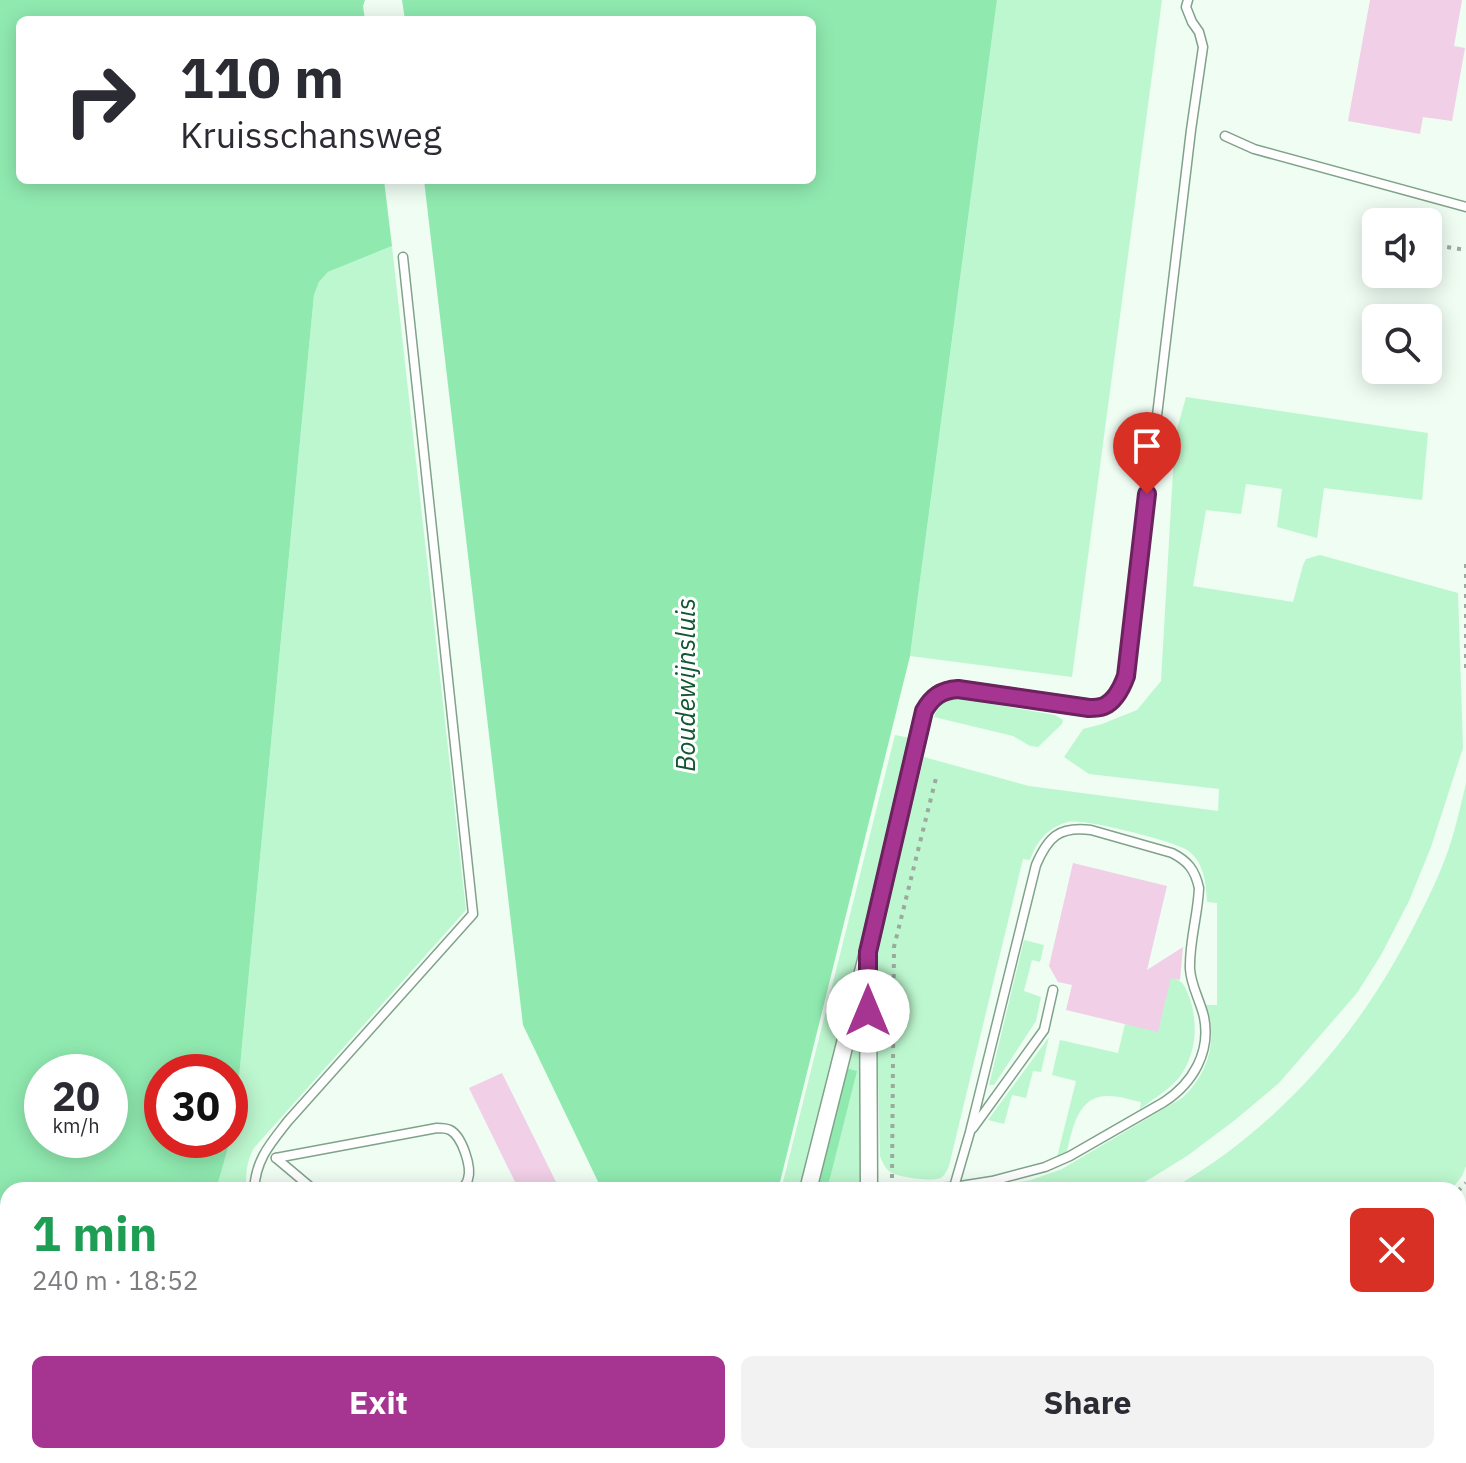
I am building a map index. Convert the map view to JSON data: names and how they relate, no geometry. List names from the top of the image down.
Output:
{
  "water": ["Boudewijnsluis"],
  "page": {
    "turn": ["110 m", "Kruisschansweg"],
    "speed": "20 km/h",
    "limit": "30",
    "heading": ["1 min", "240 m · 18:52"],
    "buttons": ["Exit", "Share"]
  }
}
